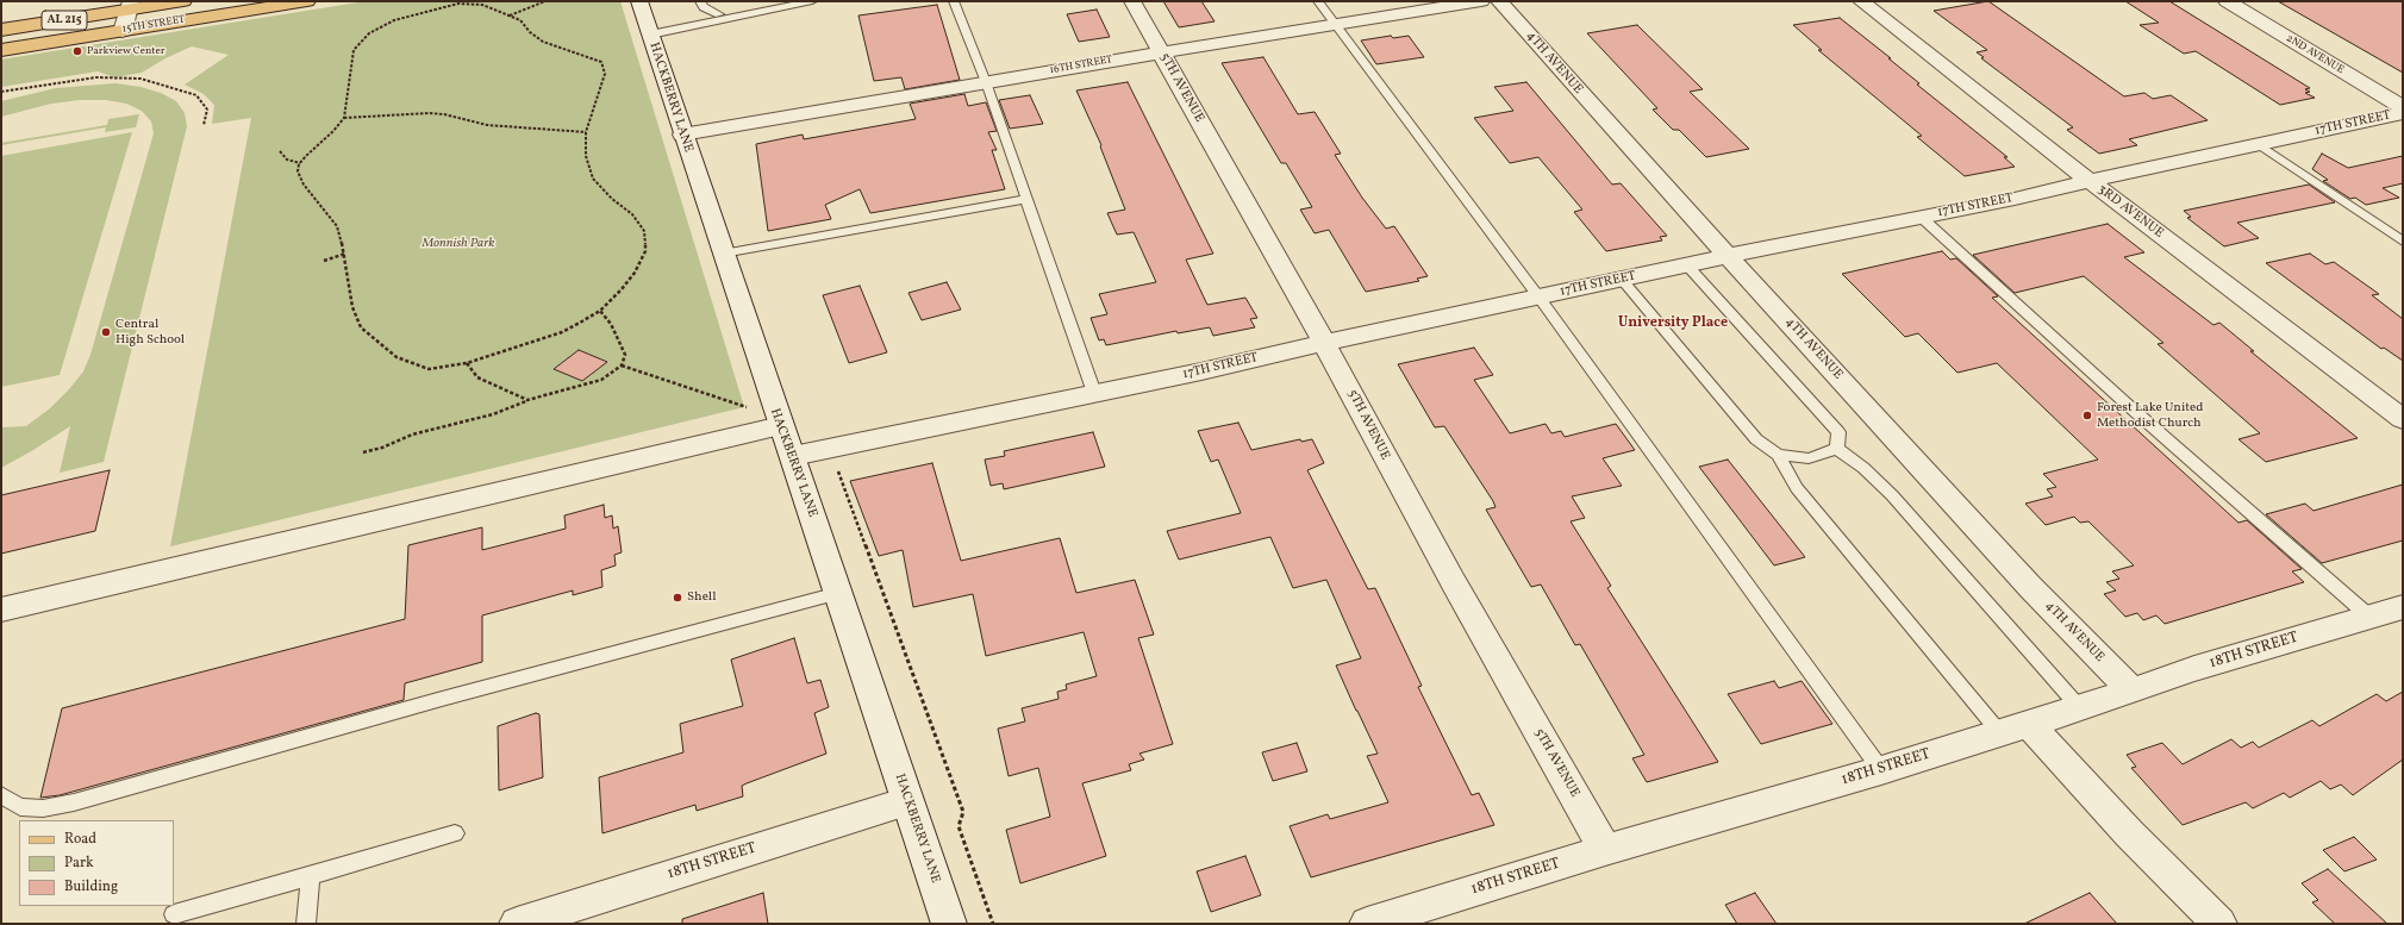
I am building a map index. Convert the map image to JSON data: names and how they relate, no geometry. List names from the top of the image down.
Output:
{
  "streets": {
    "main road": ["AL 215", "15TH STREET"],
    "street": [
      "2ND AVENUE",
      "4TH AVENUE",
      "16TH STREET",
      "5TH AVENUE",
      "HACKBERRY LANE",
      "17TH STREET",
      "3RD AVENUE",
      "18TH STREET"
    ]
  },
  "crossings": [
    ["4TH AVENUE", "17TH STREET"],
    ["4TH AVENUE", "18TH STREET"],
    ["16TH STREET", "5TH AVENUE"],
    ["16TH STREET", "HACKBERRY LANE"],
    ["5TH AVENUE", "17TH STREET"],
    ["5TH AVENUE", "18TH STREET"],
    ["HACKBERRY LANE", "17TH STREET"],
    ["HACKBERRY LANE", "18TH STREET"],
    ["17TH STREET", "3RD AVENUE"]
  ],
  "districts": ["University Place"],
  "parks": ["Monnish Park"],
  "places": [
    "Parkview Center",
    "Central High School",
    "Forest Lake United Methodist Church",
    "Shell"
  ],
  "legend": ["Road", "Park", "Building"]
}
